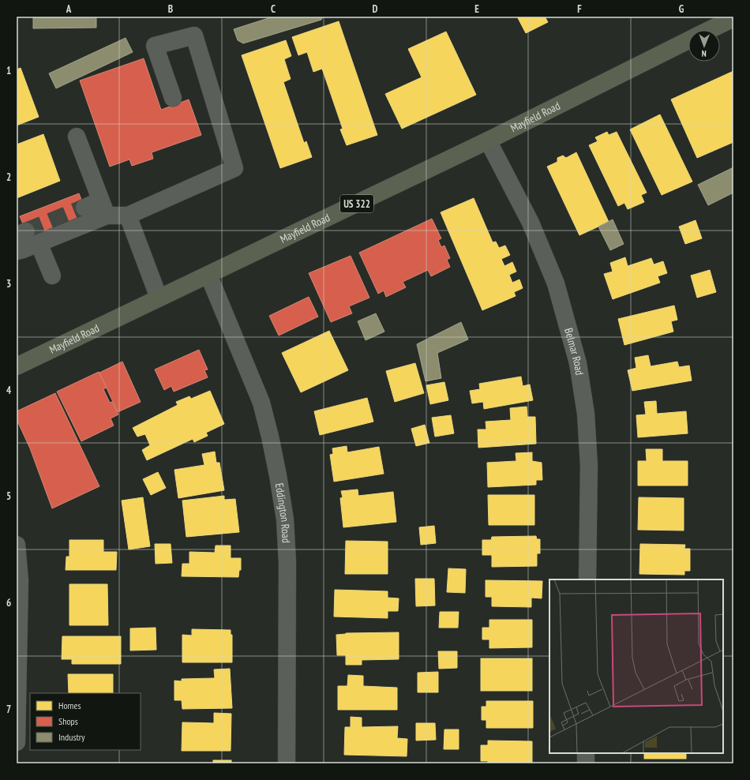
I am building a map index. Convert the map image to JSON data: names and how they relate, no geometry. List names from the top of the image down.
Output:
{
  "streets": {
    "main road": ["Mayfield Road", "US 322"],
    "street": ["Belmar Road", "Eddington Road"]
  },
  "crossings": [
    ["Mayfield Road", "Belmar Road"],
    ["Mayfield Road", "Eddington Road"]
  ],
  "legend": ["Homes", "Shops", "Industry"],
  "north": "bottom",
  "grid": {
    "columns": [
      "A",
      "B",
      "C",
      "D",
      "E",
      "F",
      "G"
    ],
    "rows": [
      "1",
      "2",
      "3",
      "4",
      "5",
      "6",
      "7"
    ]
  }
}
